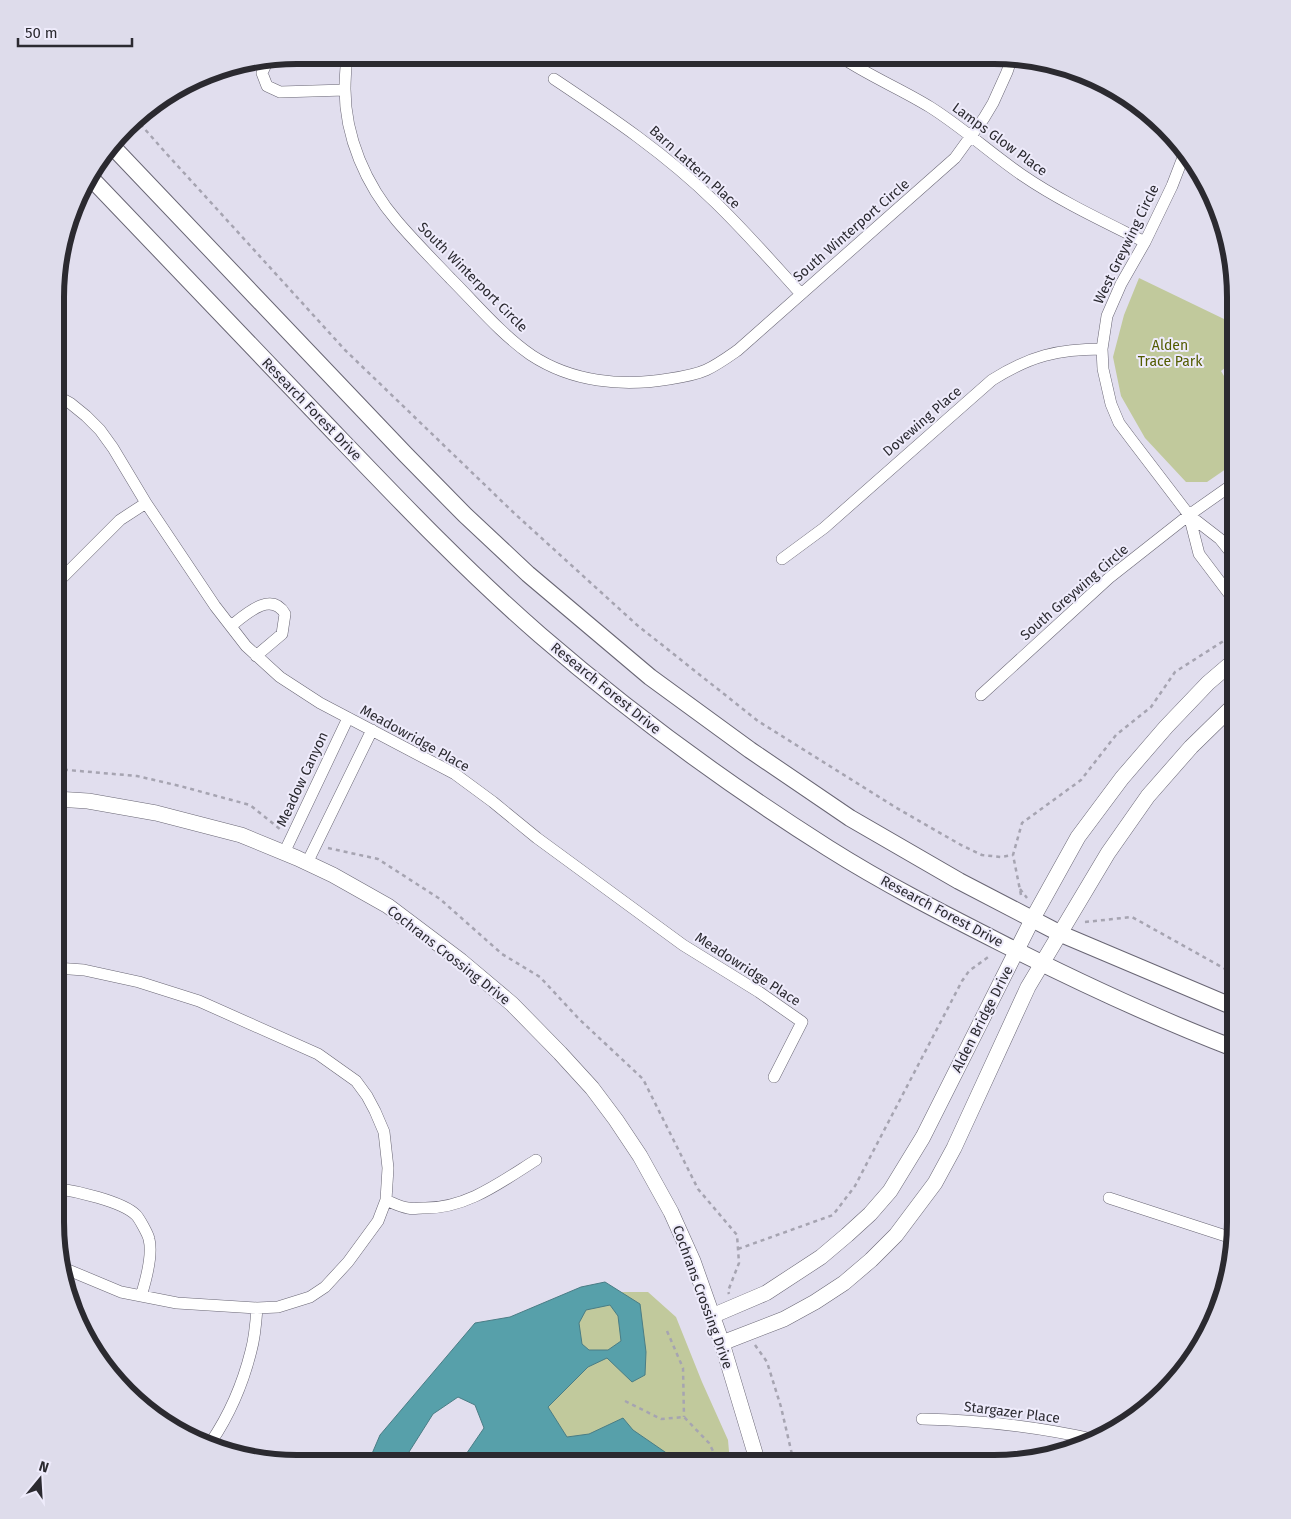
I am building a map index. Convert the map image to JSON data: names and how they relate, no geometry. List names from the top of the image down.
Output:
{
  "streets": {
    "main road": ["Research Forest Drive"],
    "street": [
      "Lamps Glow Place",
      "Barn Lattern Place",
      "South Winterport Circle",
      "West Greywing Circle",
      "Dovewing Place",
      "South Greywing Circle",
      "Meadowridge Place",
      "Meadow Canyon",
      "Cochrans Crossing Drive",
      "Alden Bridge Drive",
      "Stargazer Place"
    ]
  },
  "crossings": [
    ["Lamps Glow Place", "South Winterport Circle"],
    ["Lamps Glow Place", "West Greywing Circle"],
    ["Barn Lattern Place", "South Winterport Circle"],
    ["West Greywing Circle", "Dovewing Place"],
    ["Research Forest Drive", "Alden Bridge Drive"],
    ["Meadowridge Place", "Meadow Canyon"],
    ["Meadow Canyon", "Cochrans Crossing Drive"],
    ["Cochrans Crossing Drive", "Alden Bridge Drive"]
  ],
  "parks": ["Alden Trace Park"],
  "scale_bar": "50 m",
  "north": "top"
}
